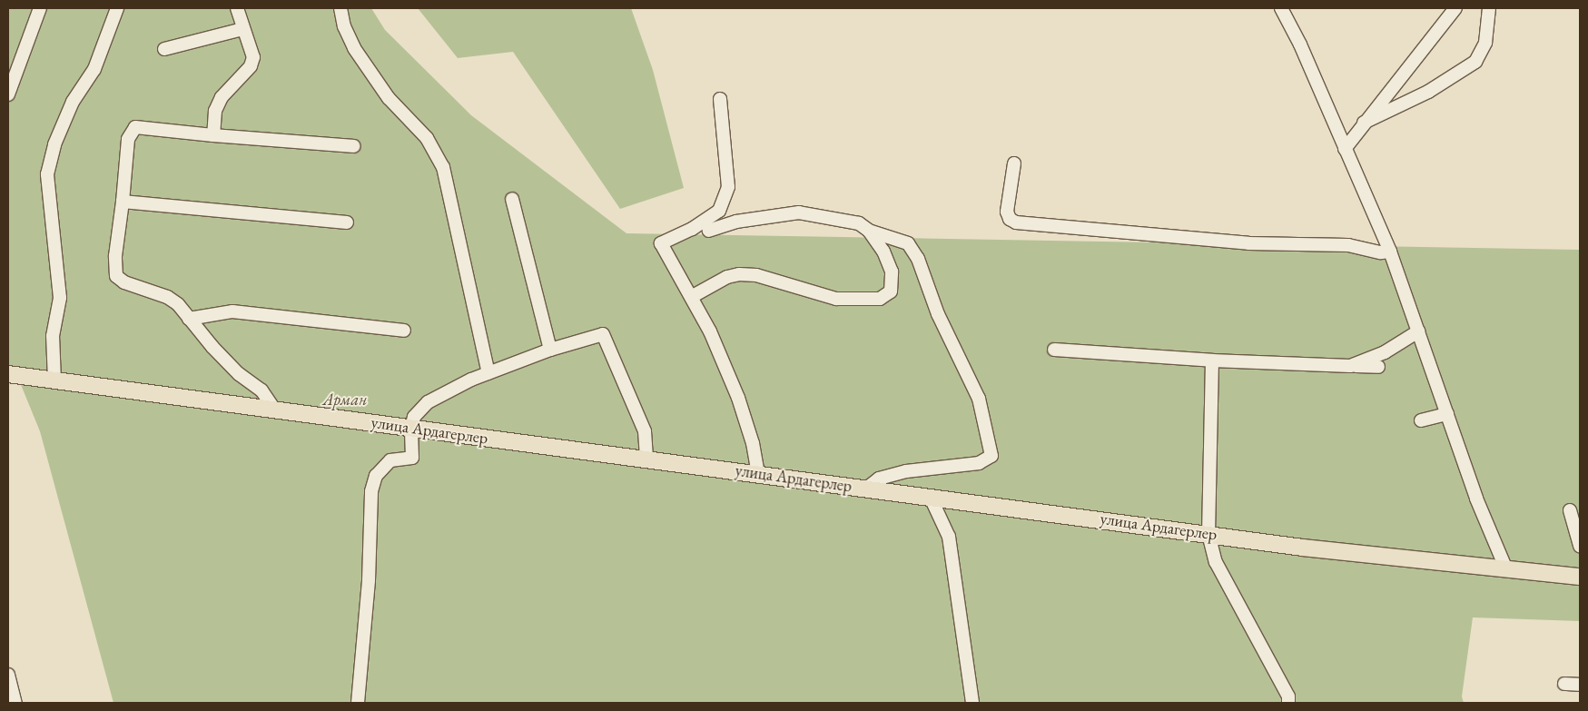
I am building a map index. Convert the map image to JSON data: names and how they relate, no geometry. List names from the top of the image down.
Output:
{
  "streets": {
    "main road": ["улица Ардагерлер"]
  },
  "parks": ["Арман"]
}
